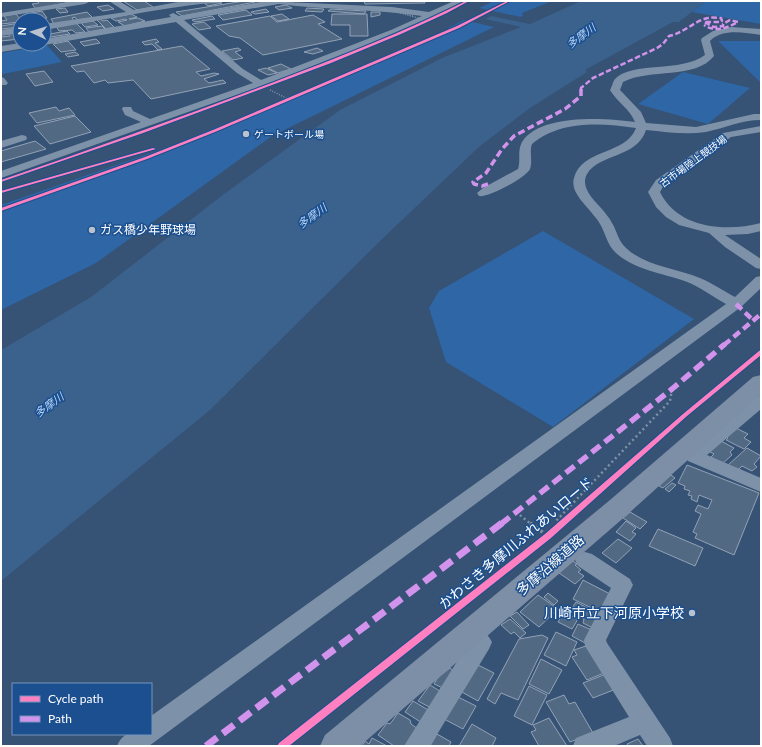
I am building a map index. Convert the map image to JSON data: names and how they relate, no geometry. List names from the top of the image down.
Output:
{
  "streets": {
    "main road": ["多摩沿線道路"],
    "street": ["古市場陸上競技場"],
    "cycle path": ["かわさき多摩川ふれあいロード"]
  },
  "water": ["多摩川"],
  "places": ["ゲートボール場", "ガス橋少年野球場", "川崎市立下河原小学校"],
  "legend": ["Cycle path", "Path"],
  "north": "left"
}
